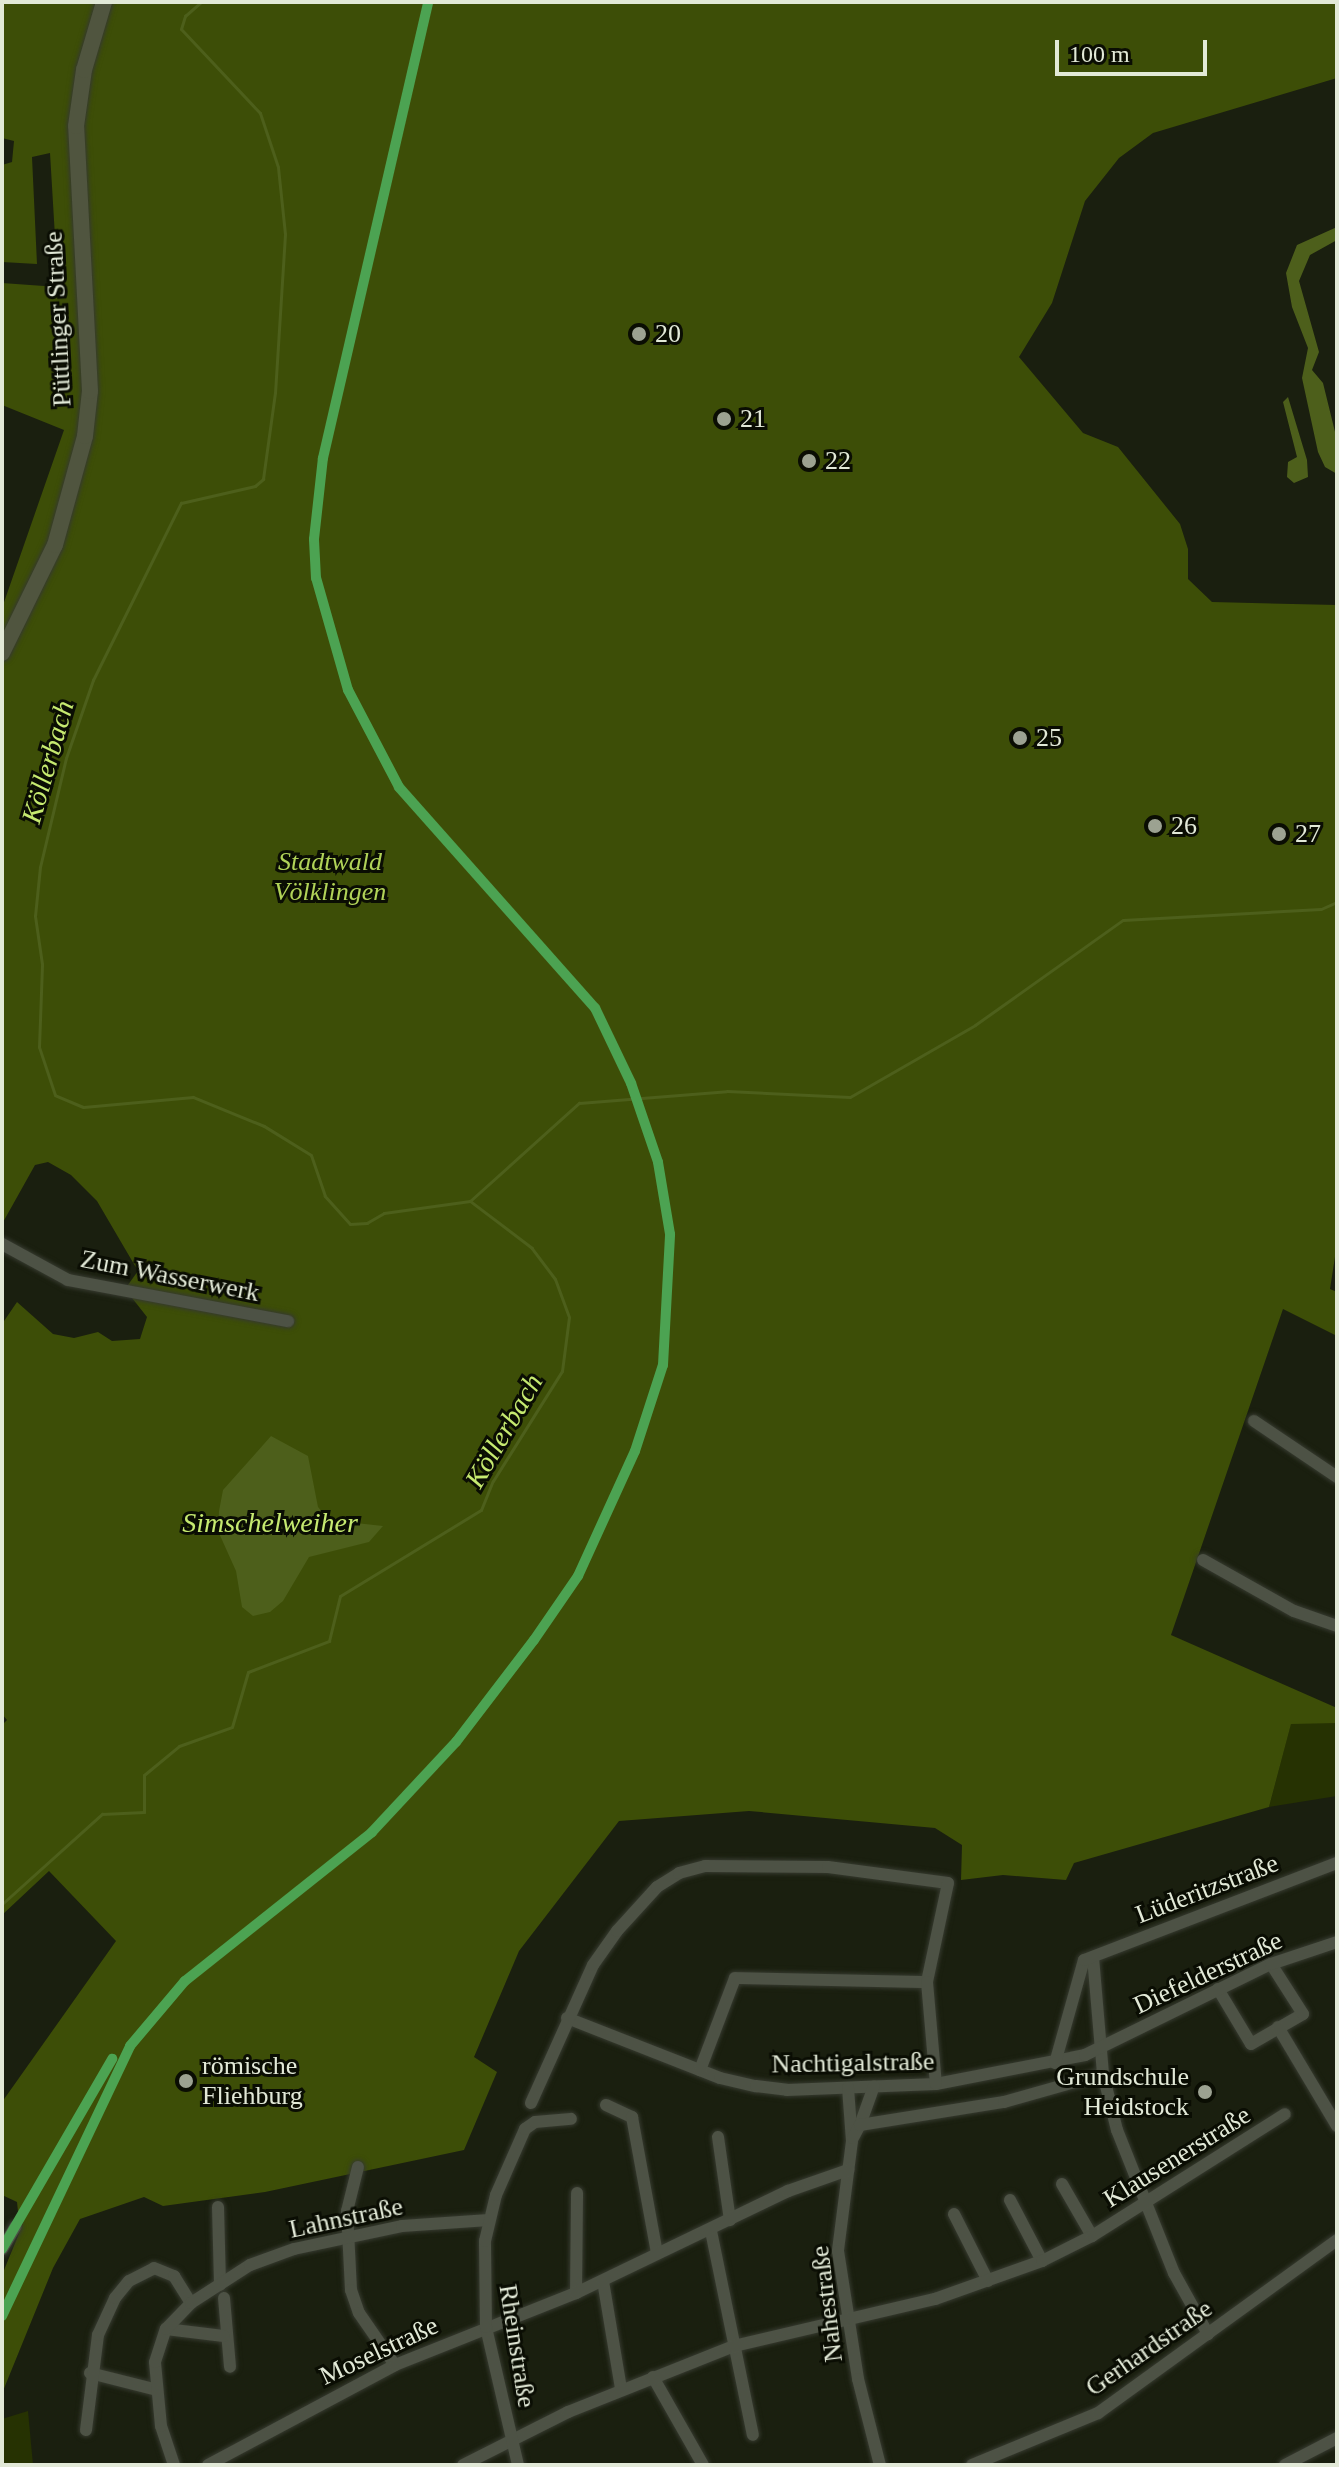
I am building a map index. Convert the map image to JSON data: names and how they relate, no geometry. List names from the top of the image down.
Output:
{
  "streets": {
    "main road": ["Püttlinger Straße"],
    "street": [
      "Zum Wasserwerk",
      "Lüderitzstraße",
      "Diefelderstraße",
      "Nachtigalstraße",
      "Klausenerstraße",
      "Lahnstraße",
      "Nahestraße",
      "Rheinstraße",
      "Gerhardstraße",
      "Moselstraße"
    ]
  },
  "crossings": [
    ["Diefelderstraße", "Nachtigalstraße"],
    ["Nachtigalstraße", "Nahestraße"],
    ["Klausenerstraße", "Nahestraße"],
    ["Klausenerstraße", "Rheinstraße"],
    ["Lahnstraße", "Rheinstraße"],
    ["Nahestraße", "Moselstraße"],
    ["Rheinstraße", "Moselstraße"]
  ],
  "water": ["Köllerbach", "Simschelweiher"],
  "parks": ["Stadtwald Völklingen"],
  "places": [
    "20",
    "21",
    "22",
    "25",
    "26",
    "27",
    "römische Fliehburg",
    "Grundschule Heidstock"
  ],
  "scale_bar": "100 m"
}
